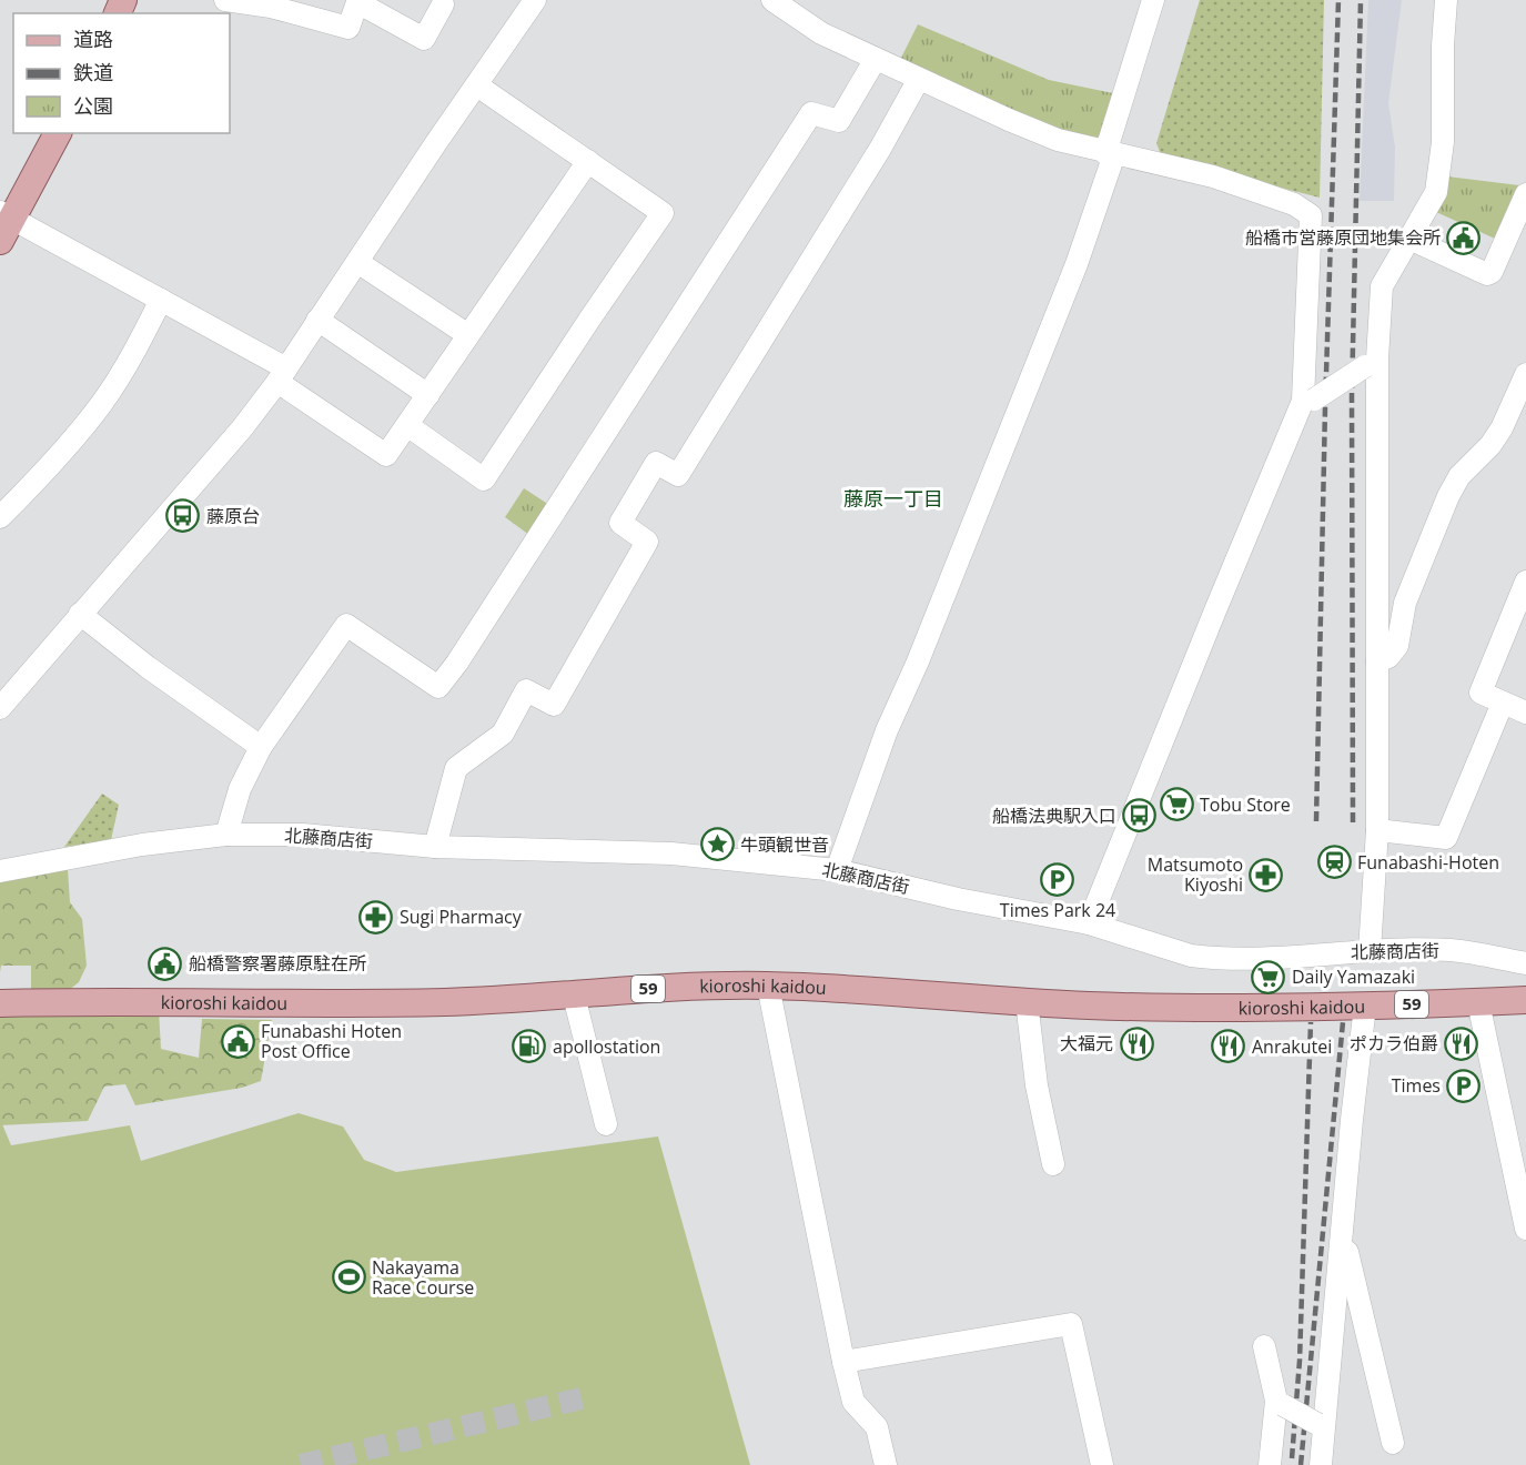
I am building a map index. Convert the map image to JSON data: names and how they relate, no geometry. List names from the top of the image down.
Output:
{
  "streets": {
    "main road": ["kioroshi kaidou", "59"],
    "street": ["北藤商店街"]
  },
  "districts": ["藤原一丁目"],
  "places": {
    "public building": ["船橋市営藤原団地集会所", "船橋警察署藤原駐在所", "Funabashi Hoten Post Office"],
    "bus stop": ["藤原台", "船橋法典駅入口"],
    "supermarket": ["Tobu Store", "Daily Yamazaki"],
    "place": ["牛頭観世音"],
    "station": ["Funabashi-Hoten"],
    "pharmacy": ["Matsumoto Kiyoshi", "Sugi Pharmacy"],
    "parking": ["Times Park 24", "Times"],
    "restaurant": ["大福元", "ポカラ伯爵", "Anrakutei"],
    "fuel station": ["apollostation"],
    "sports": ["Nakayama Race Course"]
  },
  "legend": ["道路", "鉄道", "公園"]
}
